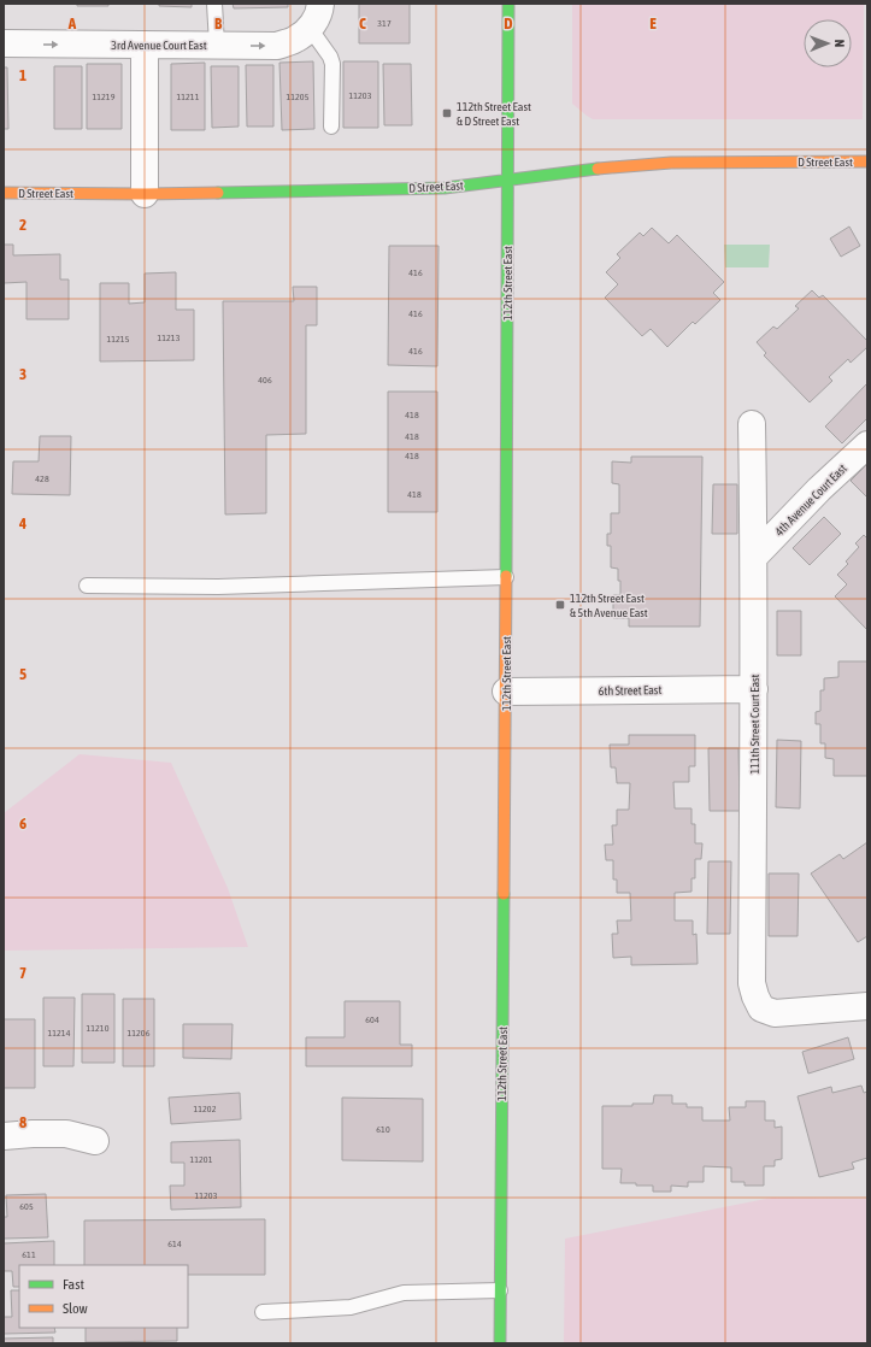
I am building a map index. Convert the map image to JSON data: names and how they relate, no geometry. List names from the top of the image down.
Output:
{
  "streets": {
    "main road": ["D Street East", "112th Street East"],
    "street": [
      "3rd Avenue Court East",
      "4th Avenue Court East",
      "6th Street East",
      "111th Street Court East"
    ]
  },
  "crossings": [
    ["D Street East", "112th Street East"],
    ["112th Street East", "6th Street East"],
    ["4th Avenue Court East", "111th Street Court East"],
    ["6th Street East", "111th Street Court East"]
  ],
  "one_way": ["3rd Avenue Court East"],
  "places": {
    "transit": ["112th Street East & D Street East", "112th Street East & 5th Avenue East"]
  },
  "house_numbers": [
    "317",
    "11203",
    "11219",
    "11211",
    "11205",
    "416",
    "416",
    "11213",
    "11215",
    "416",
    "406",
    "418",
    "418",
    "418",
    "428",
    "418",
    "604",
    "11210",
    "11214",
    "11206",
    "11202",
    "610",
    "11201",
    "11203",
    "605",
    "614",
    "611"
  ],
  "legend": ["Fast", "Slow"],
  "north": "right",
  "grid": {
    "columns": [
      "A",
      "B",
      "C",
      "D",
      "E"
    ],
    "rows": [
      "1",
      "2",
      "3",
      "4",
      "5",
      "6",
      "7",
      "8"
    ]
  }
}
